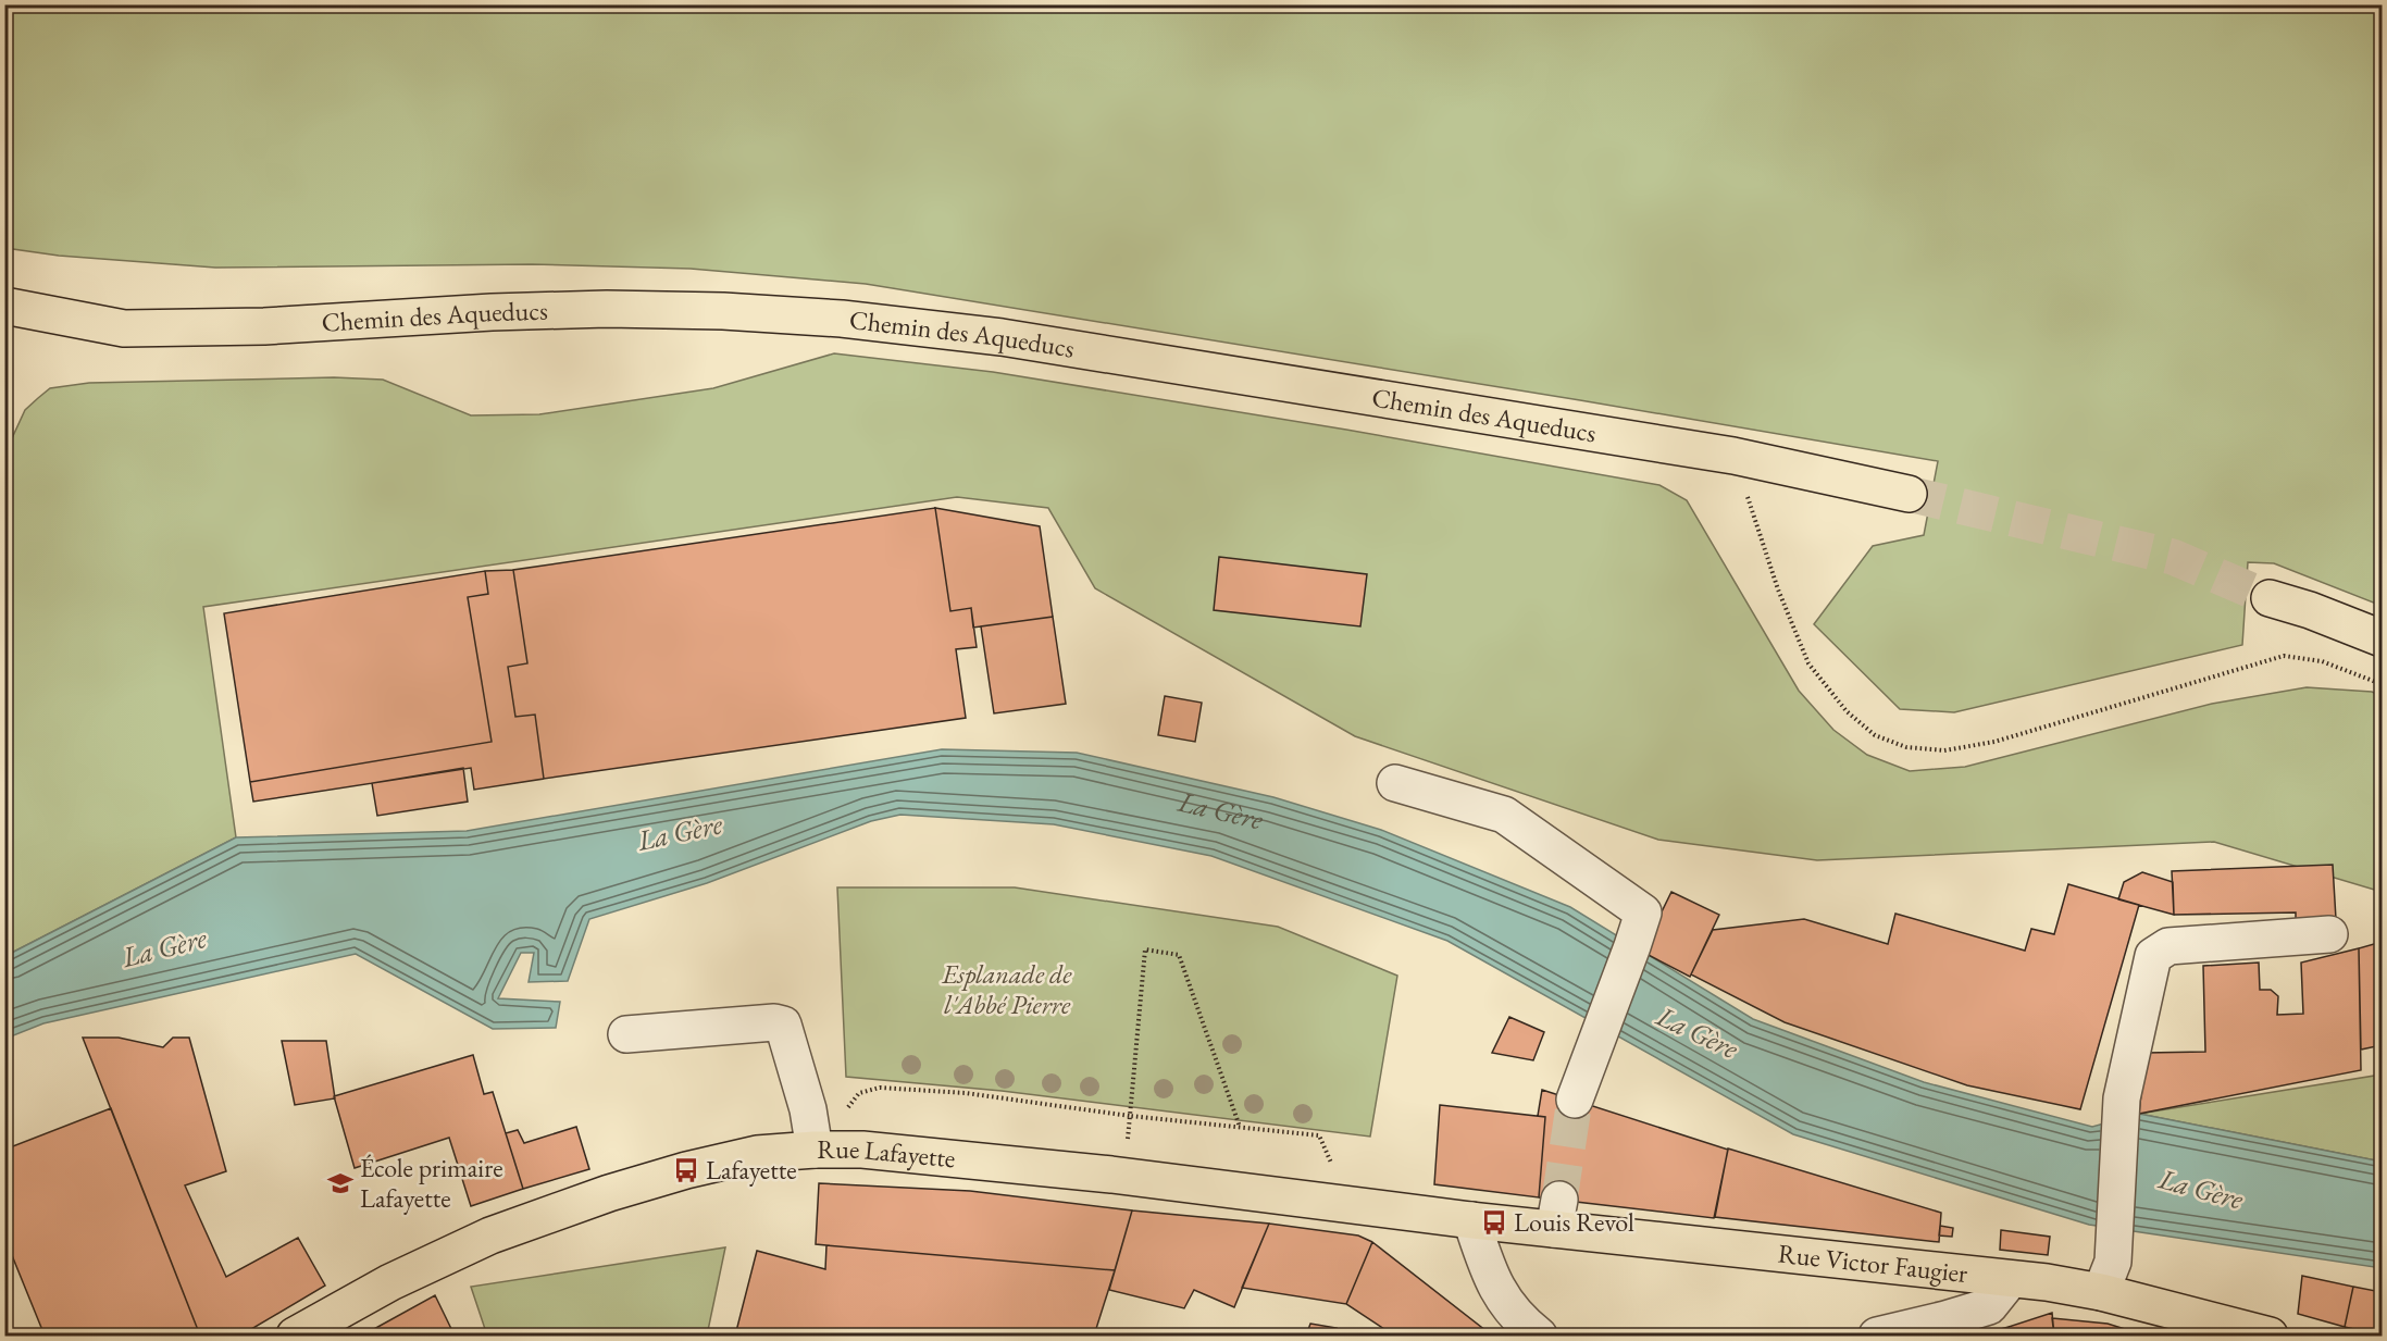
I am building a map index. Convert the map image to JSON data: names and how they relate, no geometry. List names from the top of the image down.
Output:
{
  "streets": {
    "main road": ["Chemin des Aqueducs", "Rue Lafayette", "Rue Victor Faugier"]
  },
  "crossings": [
    ["Rue Lafayette", "Rue Victor Faugier"]
  ],
  "water": ["La Gère"],
  "parks": ["Esplanade de l'Abbé Pierre"],
  "places": {
    "bus stop": ["Lafayette", "Louis Revol"],
    "school or university": ["École primaire Lafayette"]
  }
}
